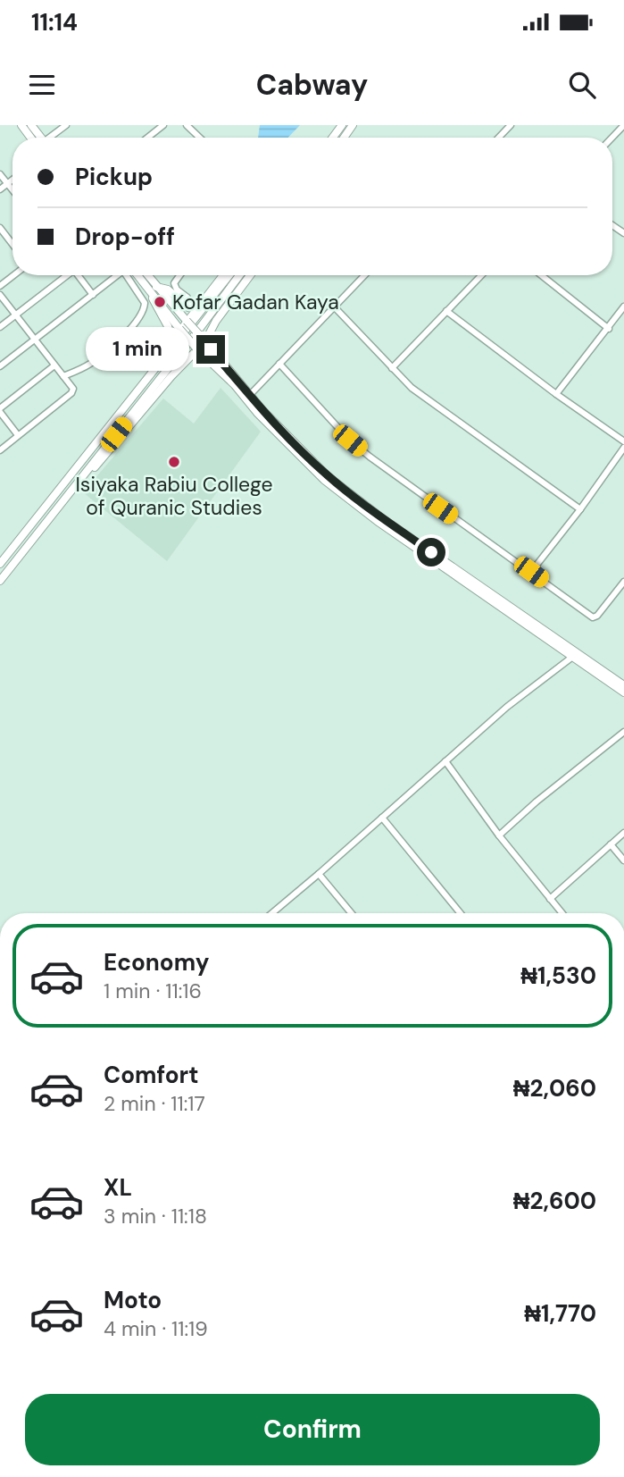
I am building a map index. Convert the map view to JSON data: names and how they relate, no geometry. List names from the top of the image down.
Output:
{
  "places": ["Kofar Gadan Kaya", "Isiyaka Rabiu College of Quranic Studies"],
  "page": {
    "status": "11:14",
    "header": "Cabway",
    "banner": ["Pickup", "Drop-off"],
    "bubble": "1 min",
    "list": [
      {
        "name": "Economy",
        "note": "1 min · 11:16",
        "value": "₦1,530"
      },
      {
        "name": "Comfort",
        "note": "2 min · 11:17",
        "value": "₦2,060"
      },
      {
        "name": "XL",
        "note": "3 min · 11:18",
        "value": "₦2,600"
      },
      {
        "name": "Moto",
        "note": "4 min · 11:19",
        "value": "₦1,770"
      }
    ],
    "buttons": "Confirm"
  }
}
